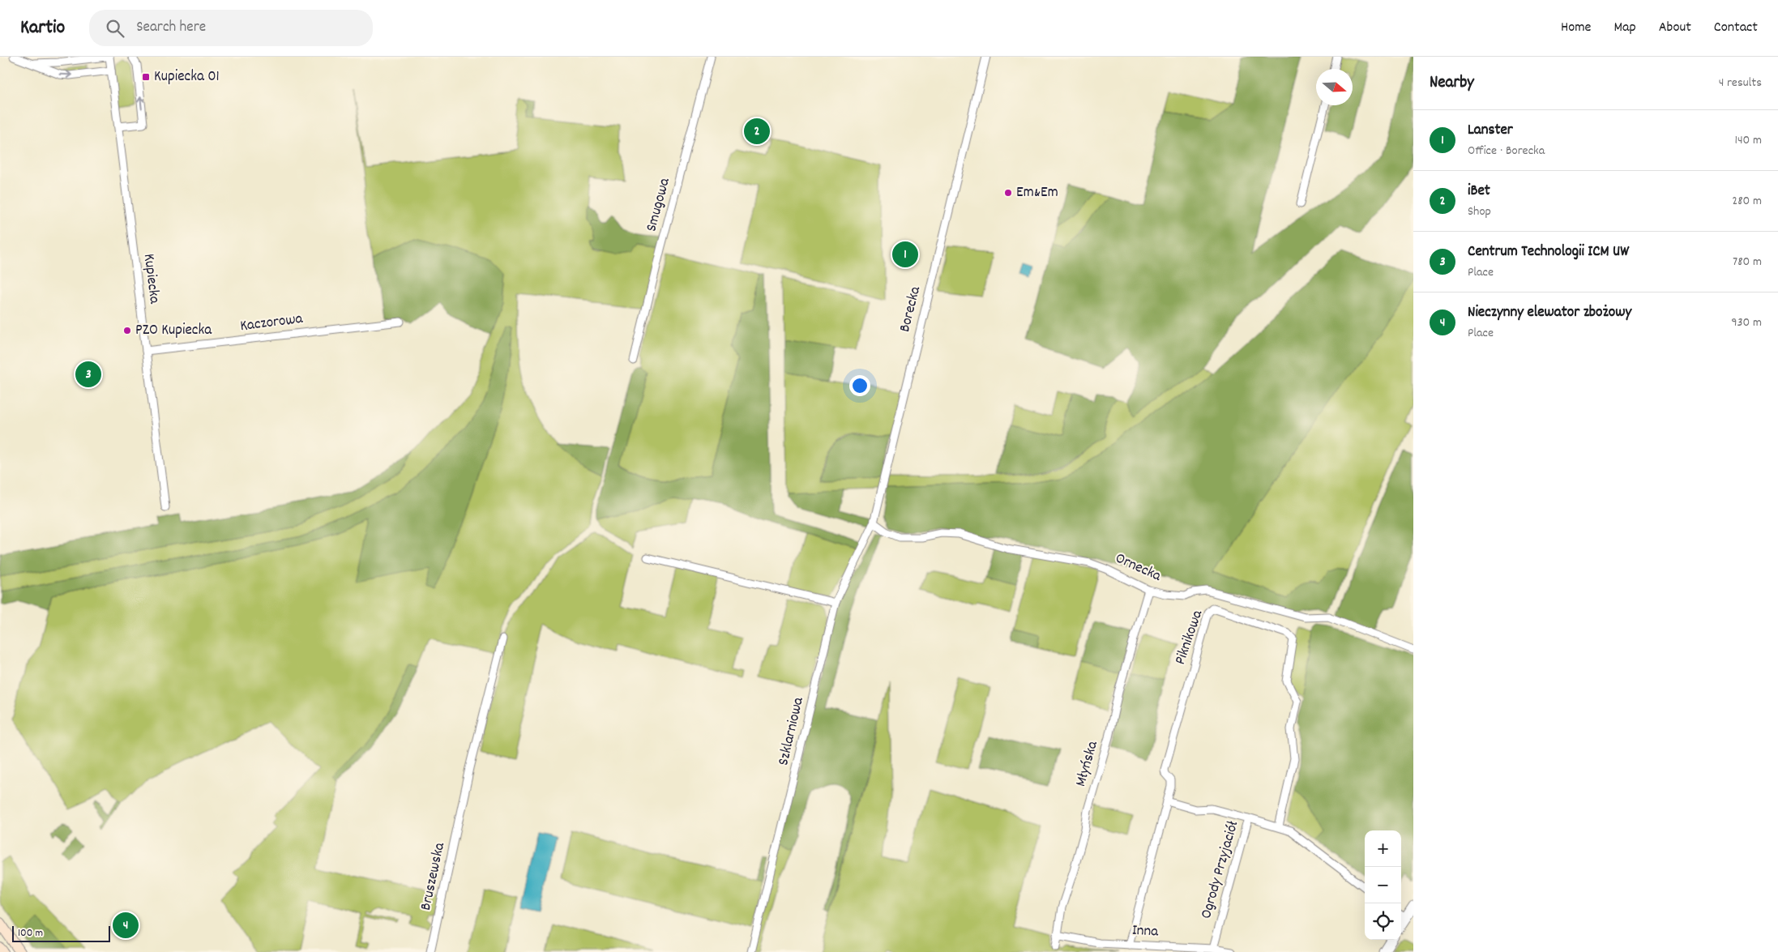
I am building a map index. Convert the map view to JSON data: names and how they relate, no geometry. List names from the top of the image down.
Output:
{
  "streets": {
    "street": [
      "Smugowa",
      "Kupiecka",
      "Borecka",
      "Kaczorowa",
      "Ornecka",
      "Piknikowa",
      "Szklarniowa",
      "Młyńska",
      "Ogrody Przyjaciół",
      "Bruszewska",
      "Inna"
    ]
  },
  "crossings": [
    ["Kupiecka", "Kaczorowa"],
    ["Borecka", "Ornecka"],
    ["Borecka", "Szklarniowa"],
    ["Ornecka", "Szklarniowa"],
    ["Ornecka", "Młyńska"],
    ["Piknikowa", "Ogrody Przyjaciół"],
    ["Piknikowa", "Inna"],
    ["Młyńska", "Inna"],
    ["Ogrody Przyjaciół", "Inna"]
  ],
  "places": {
    "transit": ["Kupiecka 01"],
    "other": ["Em&Em", "PZO Kupiecka"]
  },
  "scale_bar": "100 m",
  "north": "right",
  "page": {
    "header": "Kartio",
    "search": "Search here",
    "nav": [
      "Home",
      "Map",
      "About",
      "Contact"
    ],
    "heading": ["Nearby", "4 results"],
    "list": [
      {
        "mark": "1",
        "name": "Lanster",
        "note": "Office · Borecka",
        "value": "140 m"
      },
      {
        "mark": "2",
        "name": "iBet",
        "note": "Shop",
        "value": "280 m"
      },
      {
        "mark": "3",
        "name": "Centrum Technologii ICM UW",
        "note": "Place",
        "value": "780 m"
      },
      {
        "mark": "4",
        "name": "Nieczynny elewator zbożowy",
        "note": "Place",
        "value": "930 m"
      }
    ],
    "pins": [
      "2",
      "1",
      "3",
      "4"
    ],
    "map_buttons": ["+", "−"],
    "scale": "100 m"
  }
}
